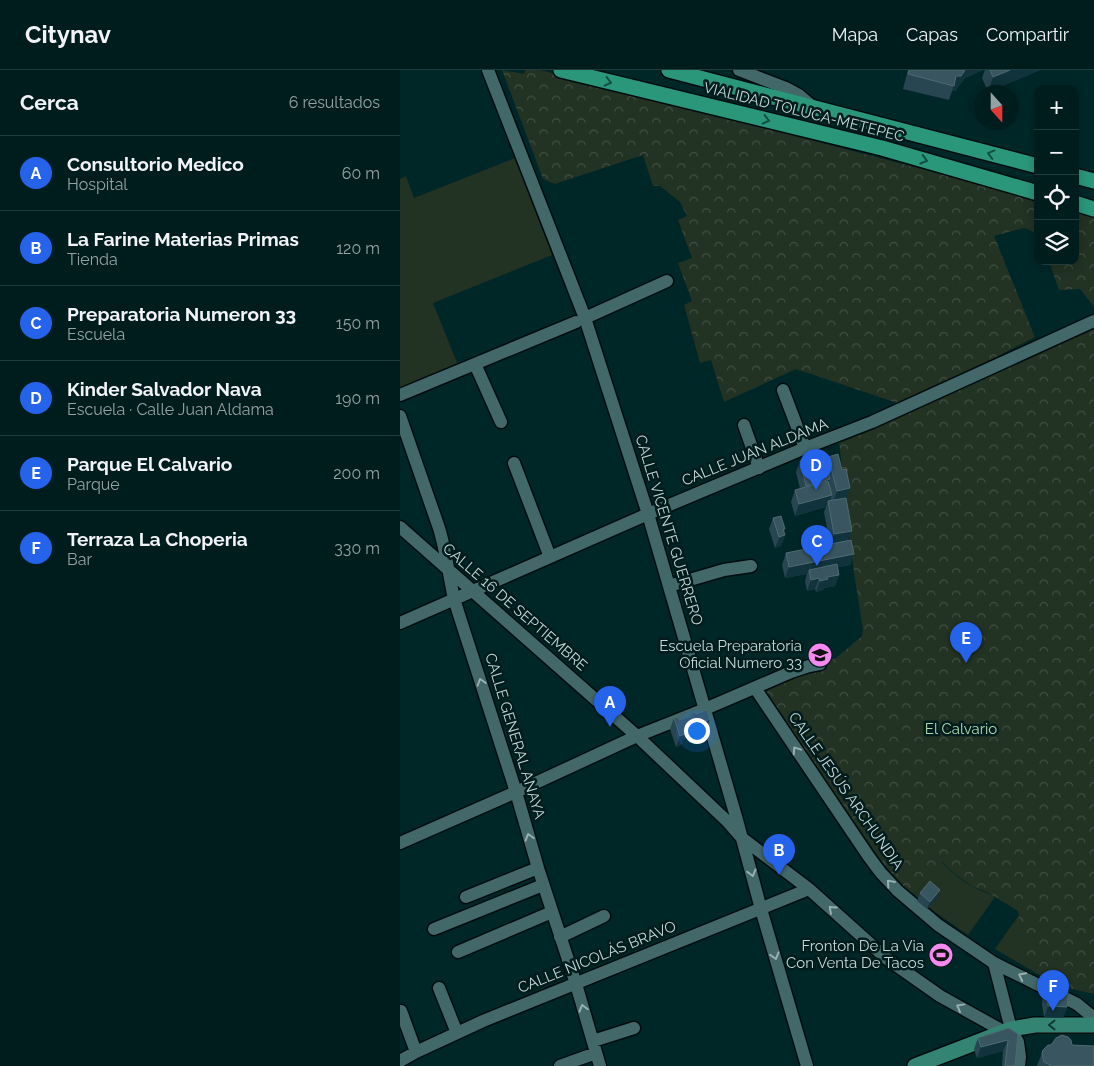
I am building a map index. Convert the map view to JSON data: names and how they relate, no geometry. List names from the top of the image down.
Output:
{
  "streets": {
    "highway": ["VIALIDAD TOLUCA-METEPEC"],
    "street": [
      "CALLE JUAN ALDAMA",
      "CALLE VICENTE GUERRERO",
      "CALLE 16 DE SEPTIEMBRE",
      "CALLE GENERAL ANAYA",
      "CALLE JESÚS ARCHUNDIA",
      "CALLE NICOLÁS BRAVO"
    ]
  },
  "crossings": [
    ["CALLE JUAN ALDAMA", "CALLE VICENTE GUERRERO"],
    ["CALLE JUAN ALDAMA", "CALLE 16 DE SEPTIEMBRE"],
    ["CALLE JUAN ALDAMA", "CALLE GENERAL ANAYA"],
    ["CALLE VICENTE GUERRERO", "CALLE 16 DE SEPTIEMBRE"],
    ["CALLE VICENTE GUERRERO", "CALLE NICOLÁS BRAVO"],
    ["CALLE 16 DE SEPTIEMBRE", "CALLE GENERAL ANAYA"],
    ["CALLE 16 DE SEPTIEMBRE", "CALLE NICOLÁS BRAVO"],
    ["CALLE GENERAL ANAYA", "CALLE NICOLÁS BRAVO"]
  ],
  "one_way": ["CALLE GENERAL ANAYA", "CALLE JESÚS ARCHUNDIA"],
  "parks": ["El Calvario"],
  "places": {
    "school or university": ["Escuela Preparatoria Oficial Numero 33"],
    "sports": ["Fronton De La Via Con Venta De Tacos"]
  },
  "north": "bottom",
  "page": {
    "header": "Citynav",
    "nav": ["Mapa", "Capas", "Compartir"],
    "heading": ["Cerca", "6 resultados"],
    "map_buttons": ["+", "−"],
    "list": [
      {
        "mark": "A",
        "name": "Consultorio Medico",
        "note": "Hospital",
        "value": "60 m"
      },
      {
        "mark": "B",
        "name": "La Farine Materias Primas",
        "note": "Tienda",
        "value": "120 m"
      },
      {
        "mark": "C",
        "name": "Preparatoria Numeron 33",
        "note": "Escuela",
        "value": "150 m"
      },
      {
        "mark": "D",
        "name": "Kinder Salvador Nava",
        "note": "Escuela · Calle Juan Aldama",
        "value": "190 m"
      },
      {
        "mark": "E",
        "name": "Parque El Calvario",
        "note": "Parque",
        "value": "200 m"
      },
      {
        "mark": "F",
        "name": "Terraza La Choperia",
        "note": "Bar",
        "value": "330 m"
      }
    ],
    "pins": [
      "D",
      "C",
      "E",
      "A",
      "B",
      "F"
    ]
  }
}
